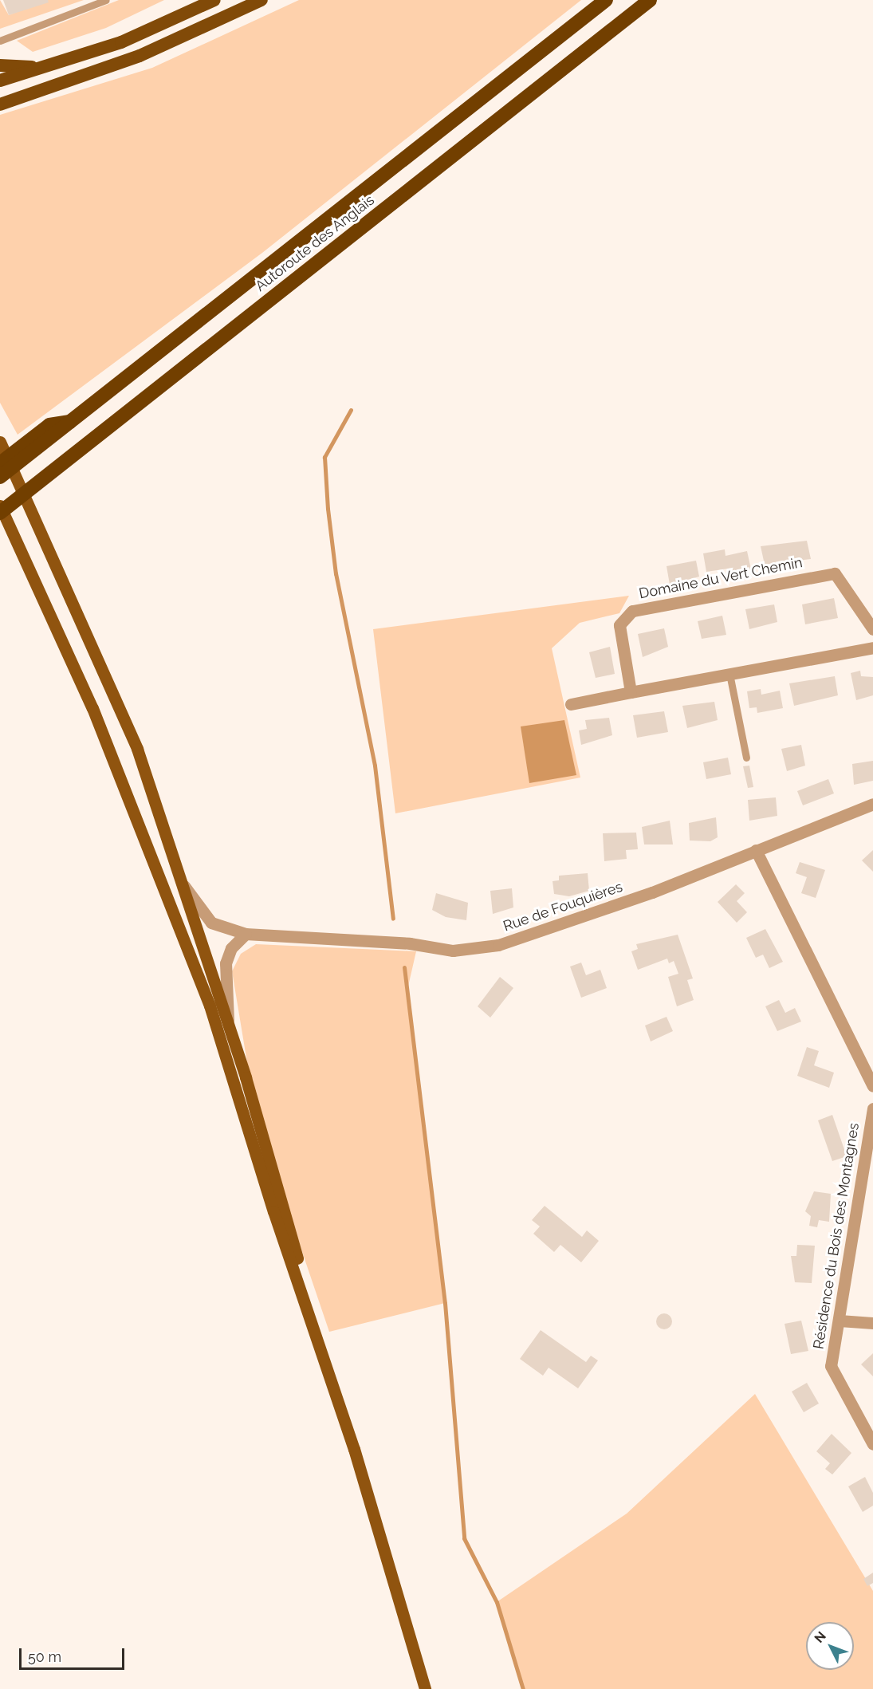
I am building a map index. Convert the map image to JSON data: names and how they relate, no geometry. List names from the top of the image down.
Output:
{
  "streets": {
    "highway": ["Autoroute des Anglais"],
    "street": ["Domaine du Vert Chemin", "Rue de Fouquières", "Résidence du Bois des Montagnes"]
  },
  "scale_bar": "50 m",
  "north": "top left"
}
